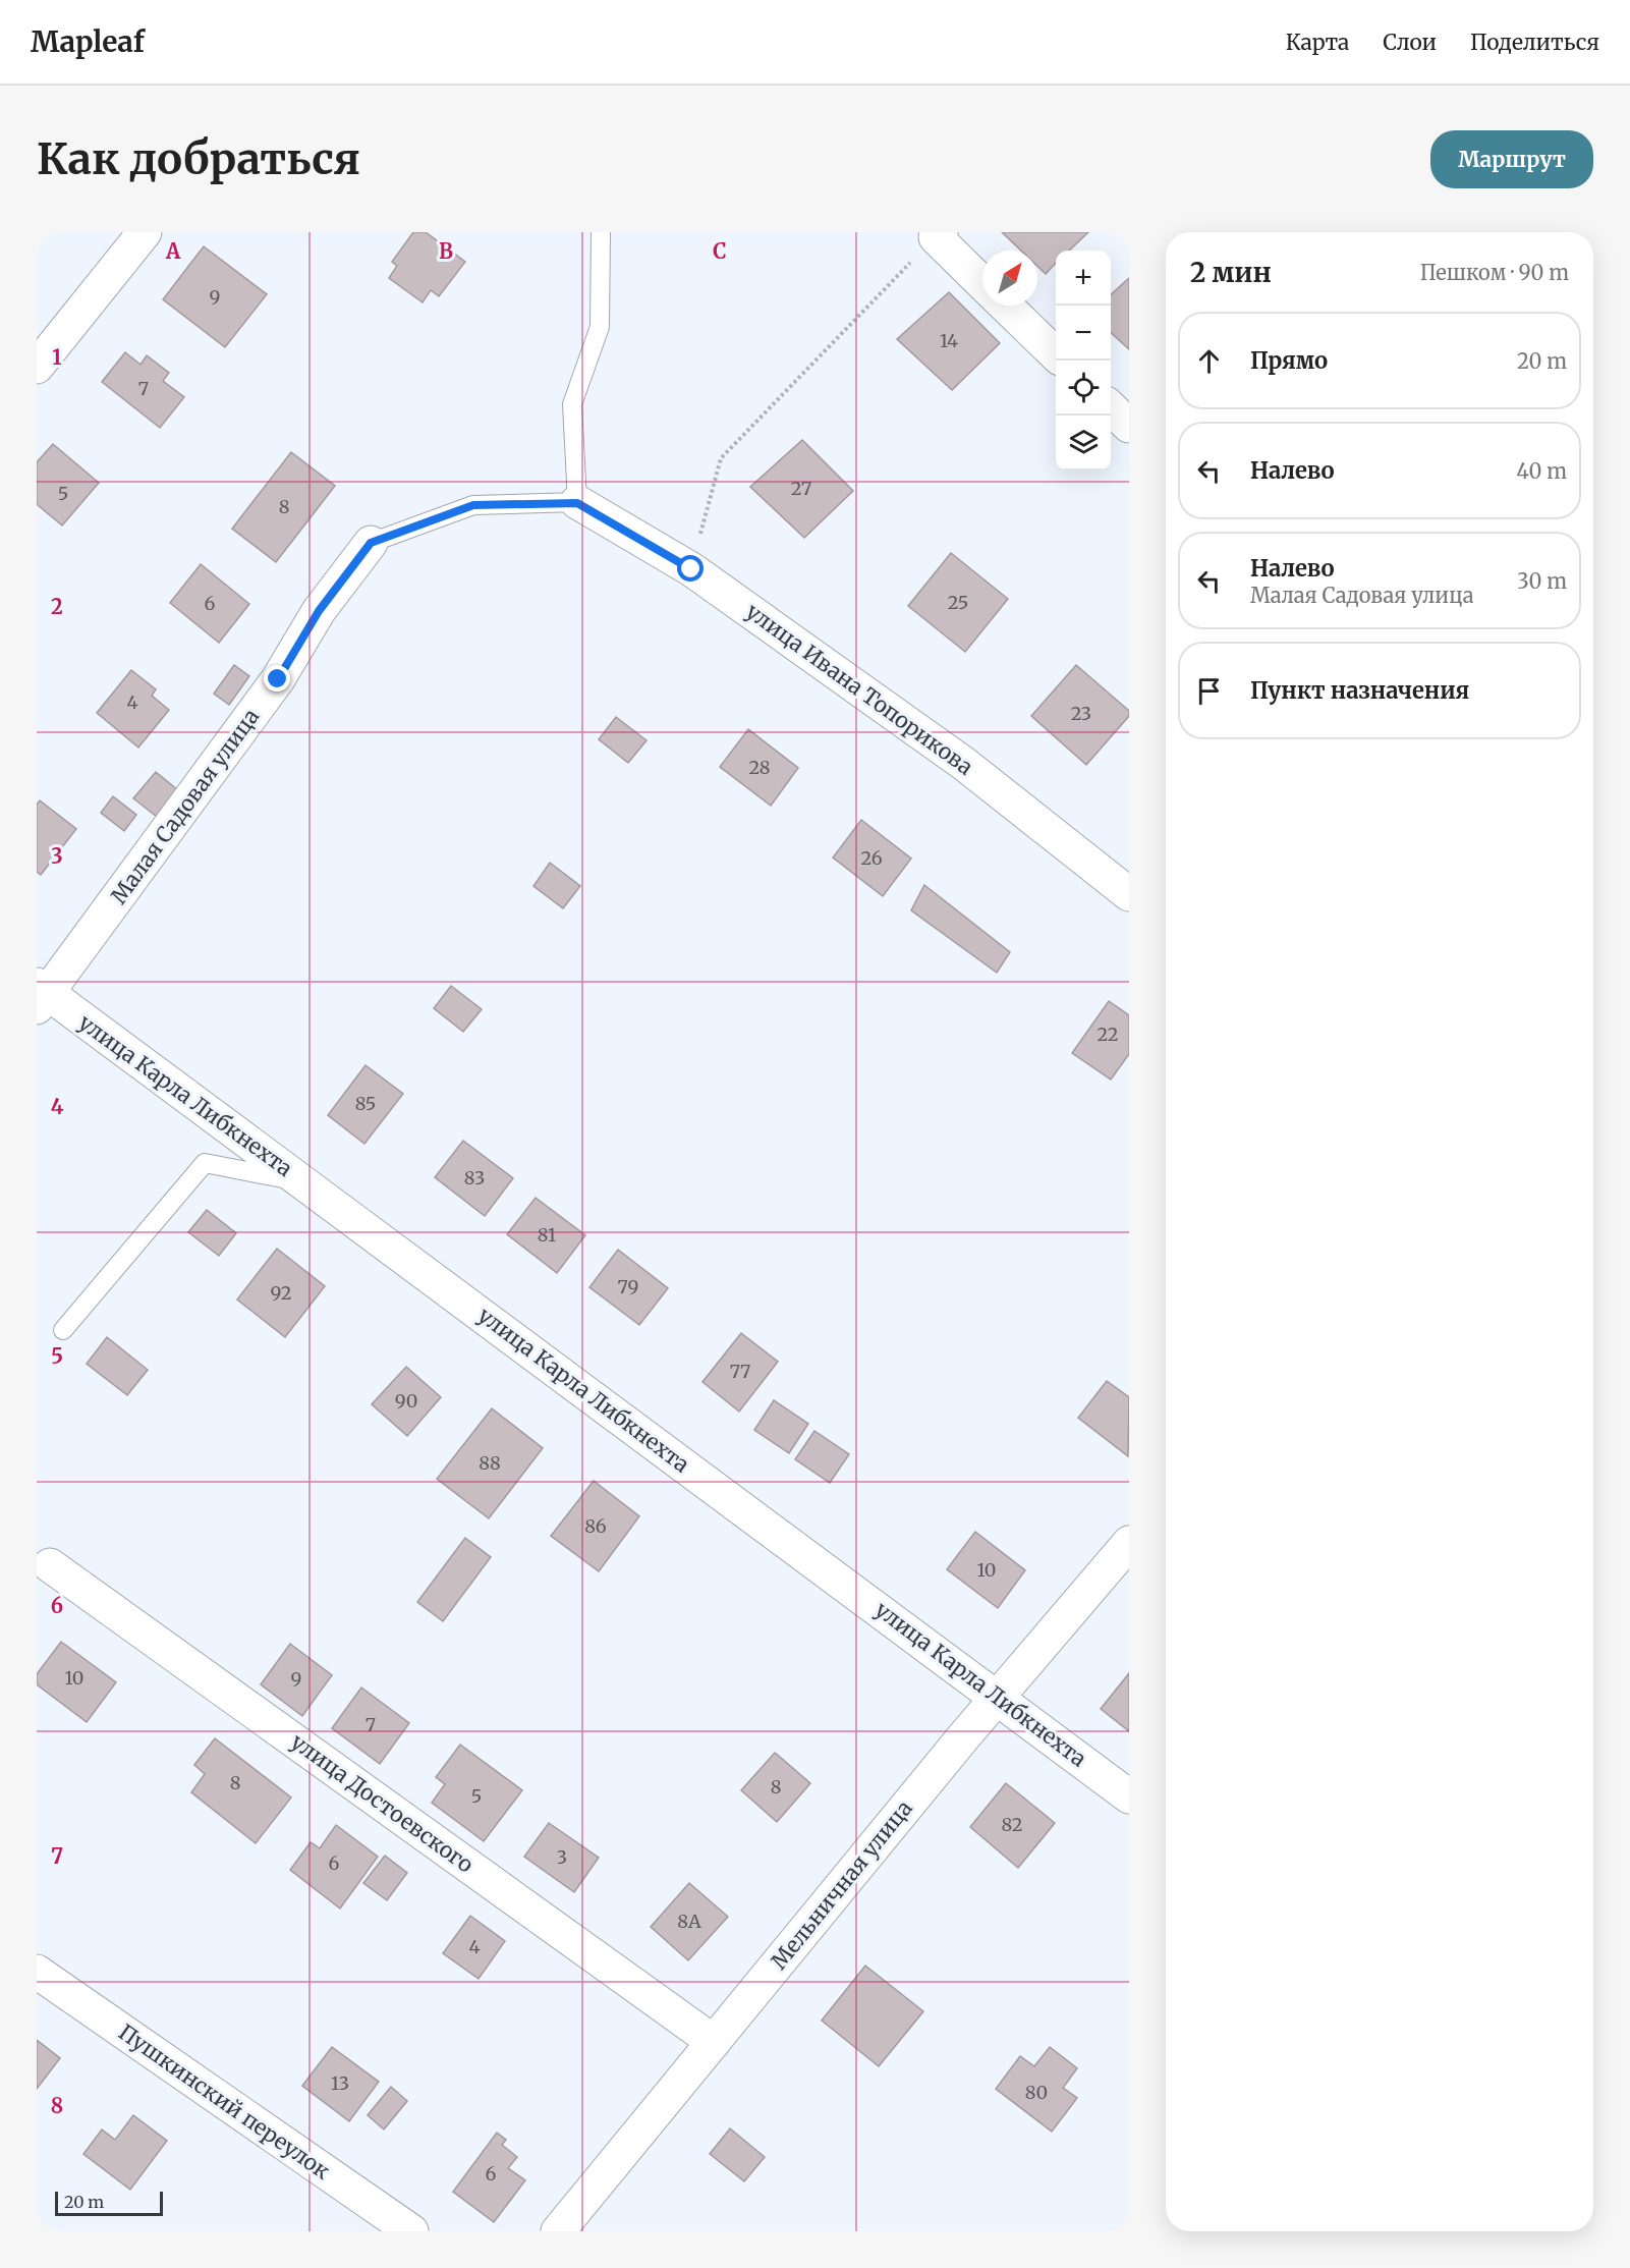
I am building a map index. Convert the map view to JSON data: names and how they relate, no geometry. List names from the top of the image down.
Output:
{
  "streets": {
    "street": [
      "улица Ивана Топорикова",
      "Малая Садовая улица",
      "улица Карла Либкнехта",
      "улица Достоевского",
      "Мельничная улица",
      "Пушкинский переулок"
    ]
  },
  "crossings": [
    ["Малая Садовая улица", "улица Карла Либкнехта"],
    ["улица Карла Либкнехта", "Мельничная улица"],
    ["улица Достоевского", "Мельничная улица"]
  ],
  "house_numbers": [
    "9",
    "14",
    "7",
    "27",
    "5",
    "8",
    "25",
    "6",
    "4",
    "23",
    "28",
    "26",
    "22",
    "85",
    "83",
    "81",
    "79",
    "92",
    "77",
    "90",
    "88",
    "86",
    "10",
    "10",
    "9",
    "7",
    "8",
    "8",
    "5",
    "82",
    "3",
    "6",
    "8А",
    "4",
    "13",
    "80",
    "6"
  ],
  "scale_bar": "20 m",
  "north": "top right",
  "page": {
    "header": "Mapleaf",
    "nav": ["Карта", "Слои", "Поделиться"],
    "buttons": "Маршрут",
    "title": "Как добраться",
    "heading": ["2 мин", "Пешком · 90 m"],
    "map_buttons": ["+", "−"],
    "list": [
      ["Прямо", "20 m"],
      ["Налево", "40 m"],
      ["Налево", "Малая Садовая улица", "30 m"],
      "Пункт назначения"
    ],
    "scale": "20 m"
  },
  "grid": {
    "columns": ["A", "B", "C"],
    "rows": [
      "1",
      "2",
      "3",
      "4",
      "5",
      "6",
      "7",
      "8"
    ]
  }
}
